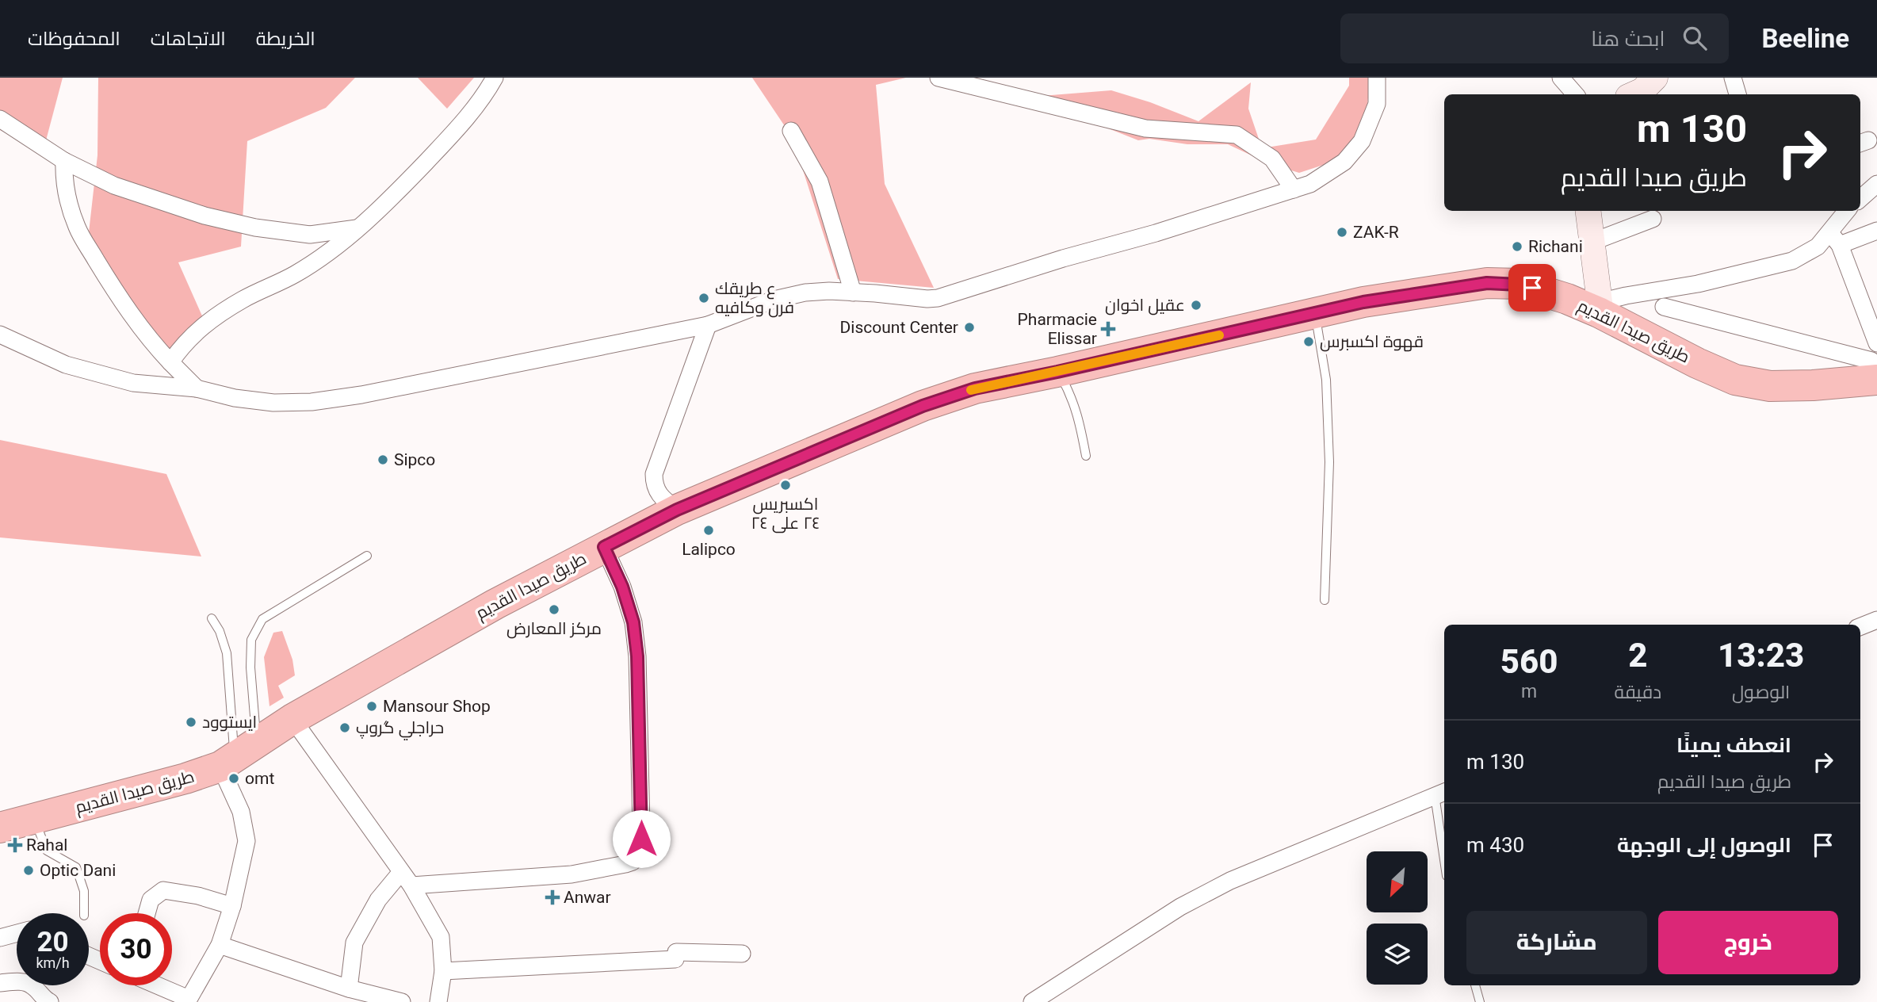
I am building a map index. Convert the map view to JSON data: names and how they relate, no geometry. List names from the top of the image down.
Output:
{
  "streets": {
    "highway": ["طريق صيدا القديم"]
  },
  "places": {
    "other": [
      "ZAK-R",
      "Richani",
      "ع طريقك فرن وكافيه",
      "عقيل اخوان",
      "Discount Center",
      "قهوة اكسبرس",
      "Sipco",
      "اكسبريس ٢٤ على ٢٤",
      "Lalipco",
      "مركز المعارض",
      "Mansour Shop",
      "ايستوود",
      "حراجلي گروپ",
      "omt",
      "Optic Dani"
    ],
    "health": ["Pharmacie Elissar", "Rahal", "Anwar"]
  },
  "north": "bottom left",
  "page": {
    "header": "Beeline",
    "search": "ابحث هنا",
    "nav": ["الخريطة", "الاتجاهات", "المحفوظات"],
    "turn": ["130 m", "طريق صيدا القديم"],
    "eta": [
      "13:23",
      "الوصول",
      "2",
      "دقيقة",
      "560",
      "m"
    ],
    "list": [
      {
        "name": "انعطف يمينًا",
        "note": "طريق صيدا القديم",
        "value": "130 m"
      },
      {
        "name": "الوصول إلى الوجهة",
        "value": "430 m"
      }
    ],
    "buttons": ["خروج", "مشاركة"],
    "speed": "20 km/h",
    "limit": "30"
  }
}
